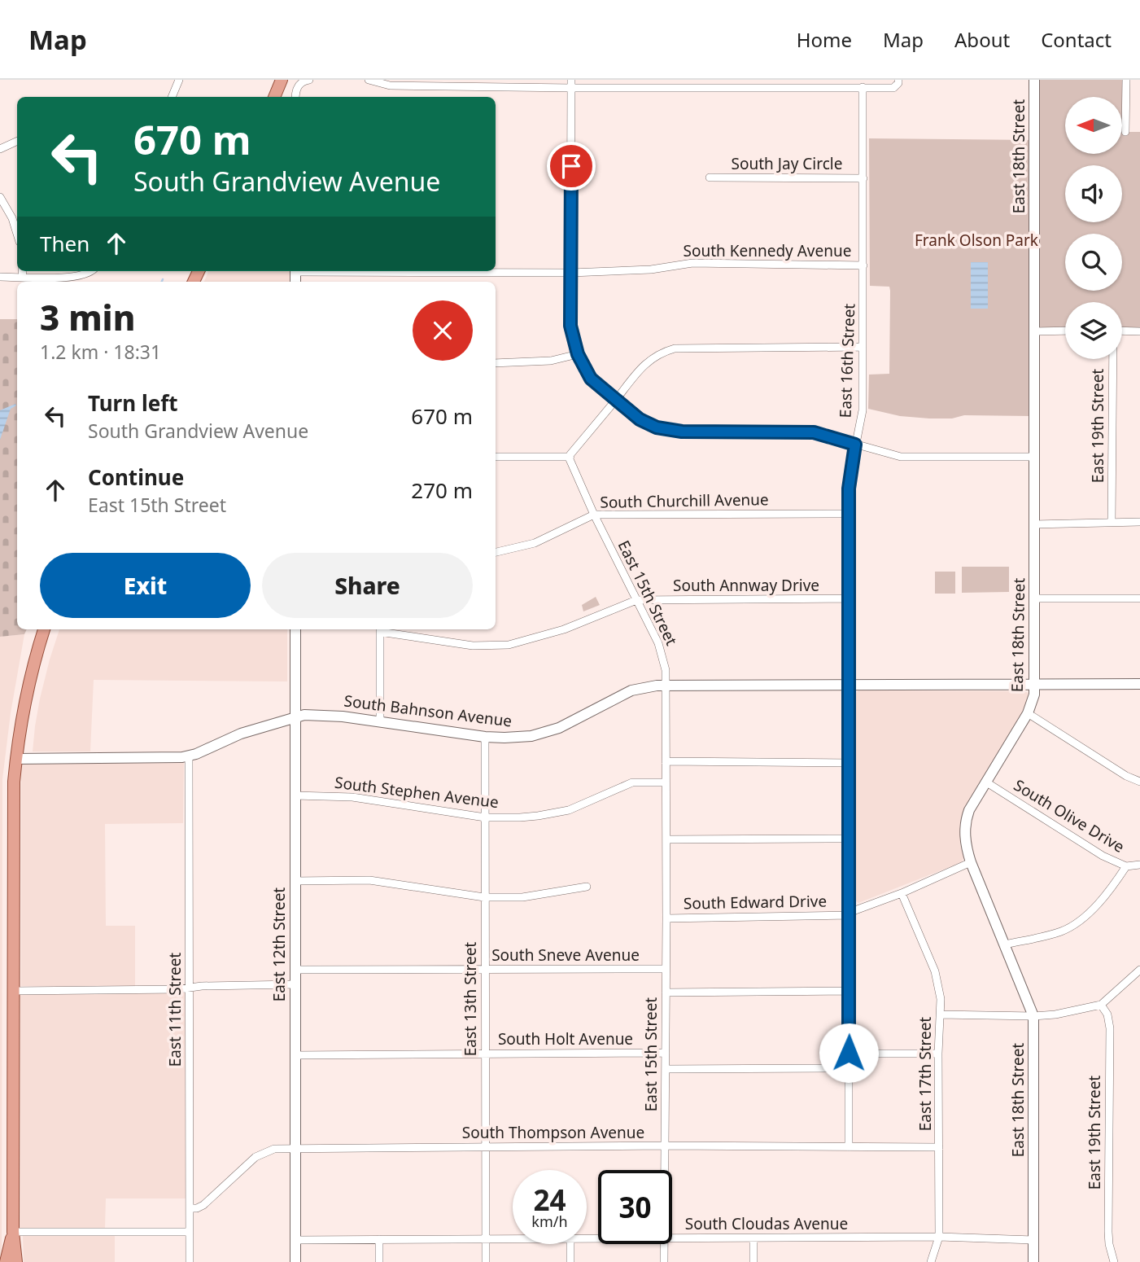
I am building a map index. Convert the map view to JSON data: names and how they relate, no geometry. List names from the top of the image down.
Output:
{
  "streets": {
    "street": [
      "East 18th Street",
      "South Jay Circle",
      "South Kennedy Avenue",
      "East 16th Street",
      "East 19th Street",
      "South Churchill Avenue",
      "South Annway Drive",
      "East 15th Street",
      "South Bahnson Avenue",
      "South Stephen Avenue",
      "South Olive Drive",
      "South Edward Drive",
      "East 12th Street",
      "South Sneve Avenue",
      "East 13th Street",
      "East 11th Street",
      "South Holt Avenue",
      "East 17th Street",
      "South Thompson Avenue",
      "South Cloudas Avenue"
    ]
  },
  "crossings": [
    ["East 18th Street", "South Bahnson Avenue"],
    ["East 18th Street", "South Olive Drive"],
    ["East 18th Street", "South Edward Drive"],
    ["East 18th Street", "South Cloudas Avenue"],
    ["South Jay Circle", "East 16th Street"],
    ["South Kennedy Avenue", "East 16th Street"],
    ["East 16th Street", "South Churchill Avenue"],
    ["East 16th Street", "South Annway Drive"],
    ["East 16th Street", "South Bahnson Avenue"],
    ["East 16th Street", "South Edward Drive"],
    ["East 16th Street", "South Thompson Avenue"],
    ["South Churchill Avenue", "East 15th Street"],
    ["South Annway Drive", "East 15th Street"],
    ["East 15th Street", "South Bahnson Avenue"],
    ["East 15th Street", "South Stephen Avenue"],
    ["East 15th Street", "South Edward Drive"],
    ["East 15th Street", "South Sneve Avenue"],
    ["East 15th Street", "South Holt Avenue"],
    ["East 15th Street", "South Thompson Avenue"],
    ["South Bahnson Avenue", "East 12th Street"],
    ["South Bahnson Avenue", "East 13th Street"],
    ["South Bahnson Avenue", "East 11th Street"],
    ["South Stephen Avenue", "East 12th Street"],
    ["South Stephen Avenue", "East 13th Street"],
    ["South Edward Drive", "East 17th Street"],
    ["East 12th Street", "South Sneve Avenue"],
    ["East 12th Street", "South Holt Avenue"],
    ["East 12th Street", "South Thompson Avenue"],
    ["East 12th Street", "South Cloudas Avenue"],
    ["South Sneve Avenue", "East 13th Street"],
    ["East 13th Street", "South Holt Avenue"],
    ["East 13th Street", "South Thompson Avenue"],
    ["East 13th Street", "South Cloudas Avenue"],
    ["East 11th Street", "South Thompson Avenue"],
    ["East 17th Street", "South Thompson Avenue"],
    ["East 17th Street", "South Cloudas Avenue"]
  ],
  "parks": ["Frank Olson Park"],
  "north": "left",
  "page": {
    "header": "Map",
    "nav": [
      "Home",
      "Map",
      "About",
      "Contact"
    ],
    "turn": ["670 m", "South Grandview Avenue"],
    "then": "Then",
    "heading": ["3 min", "1.2 km · 18:31"],
    "list": [
      {
        "name": "Turn left",
        "note": "South Grandview Avenue",
        "value": "670 m"
      },
      {
        "name": "Continue",
        "note": "East 15th Street",
        "value": "270 m"
      }
    ],
    "buttons": ["Exit", "Share"],
    "speed": "24 km/h",
    "limit": "30"
  }
}
